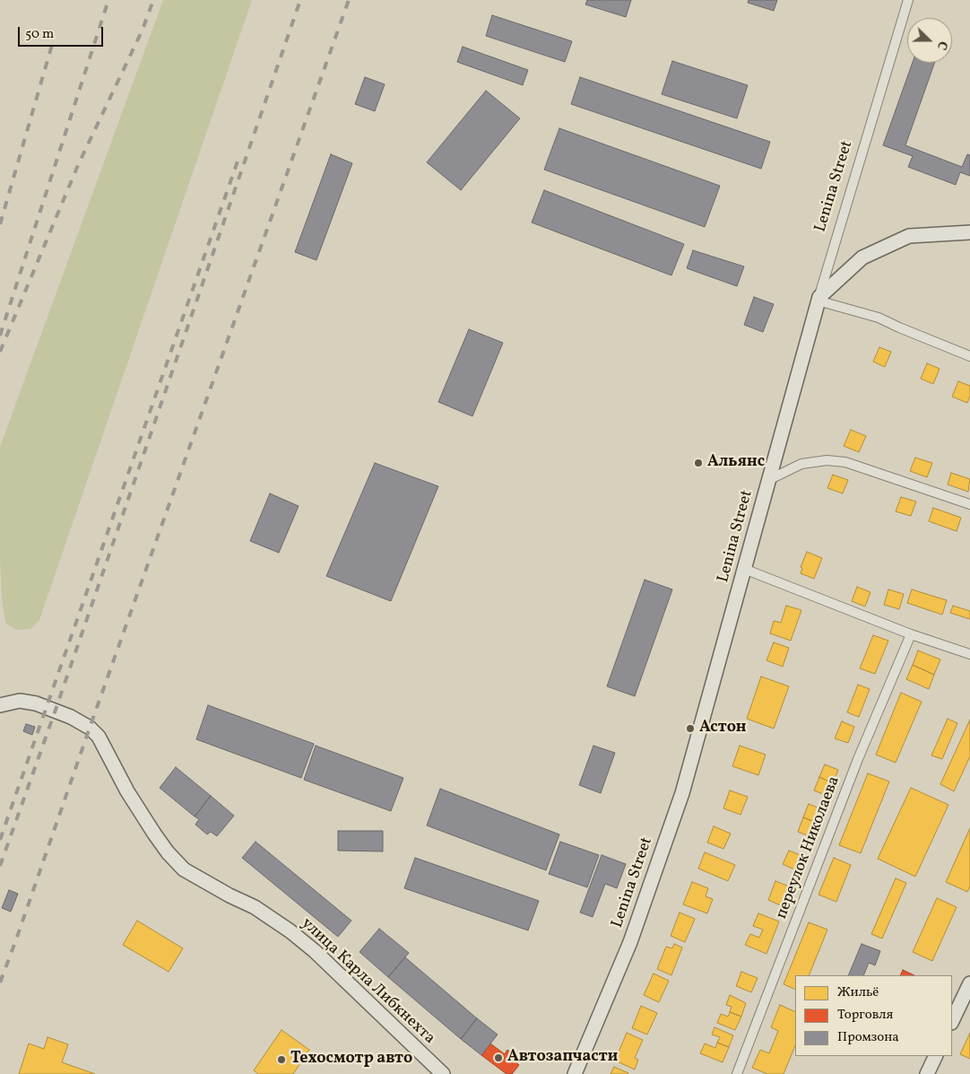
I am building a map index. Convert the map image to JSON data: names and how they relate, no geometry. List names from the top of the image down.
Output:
{
  "streets": {
    "main road": ["Lenina Street", "улица Карла Либкнехта"],
    "street": ["переулок Николаева"]
  },
  "places": [
    "Альянс",
    "Астон",
    "Автозапчасти",
    "Техосмотр авто"
  ],
  "legend": ["Жильё", "Торговля", "Промзона"],
  "scale_bar": "50 m",
  "north": "right"
}
